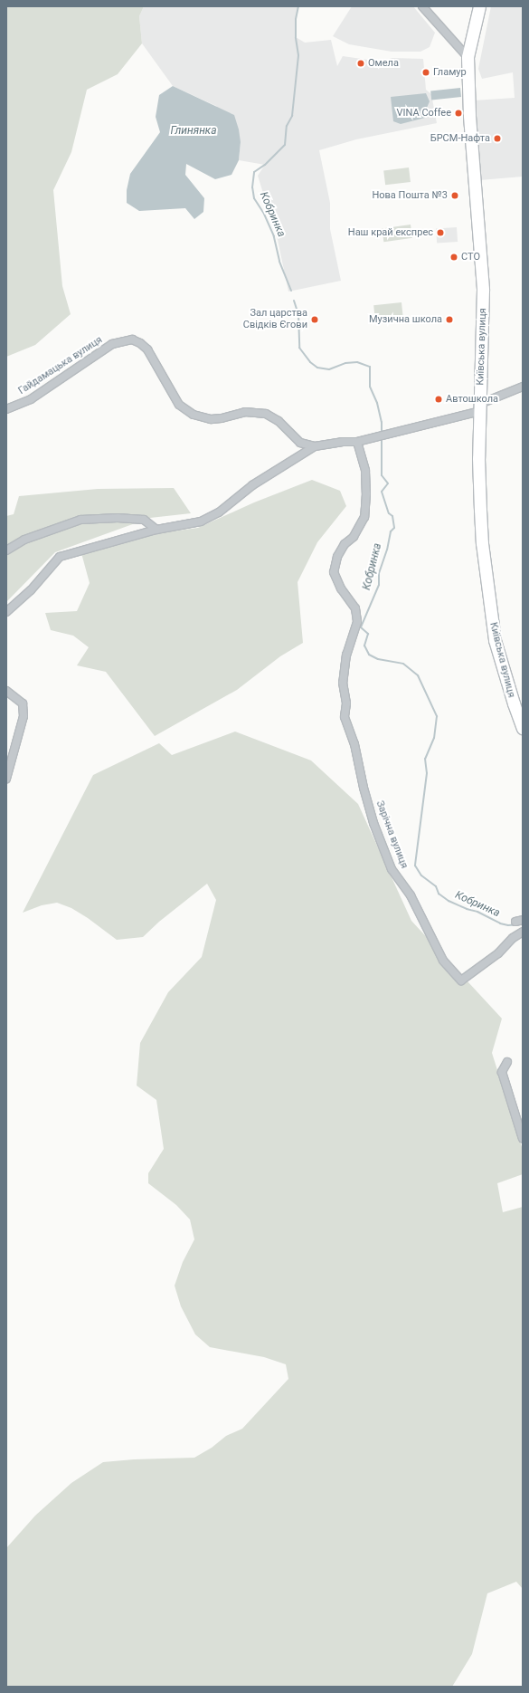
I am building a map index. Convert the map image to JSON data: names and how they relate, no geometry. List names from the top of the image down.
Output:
{
  "streets": {
    "main road": ["Київська вулиця"],
    "street": ["Гайдамацька вулиця", "Зарічна вулиця"]
  },
  "water": ["Глинянка", "Кобринка"],
  "places": [
    "Омела",
    "Гламур",
    "VINA Coffee",
    "БРСМ-Нафта",
    "Нова Пошта №3",
    "Наш край експрес",
    "СТО",
    "Зал царства Свідків Єгови",
    "Музична школа",
    "Автошкола"
  ]
}
